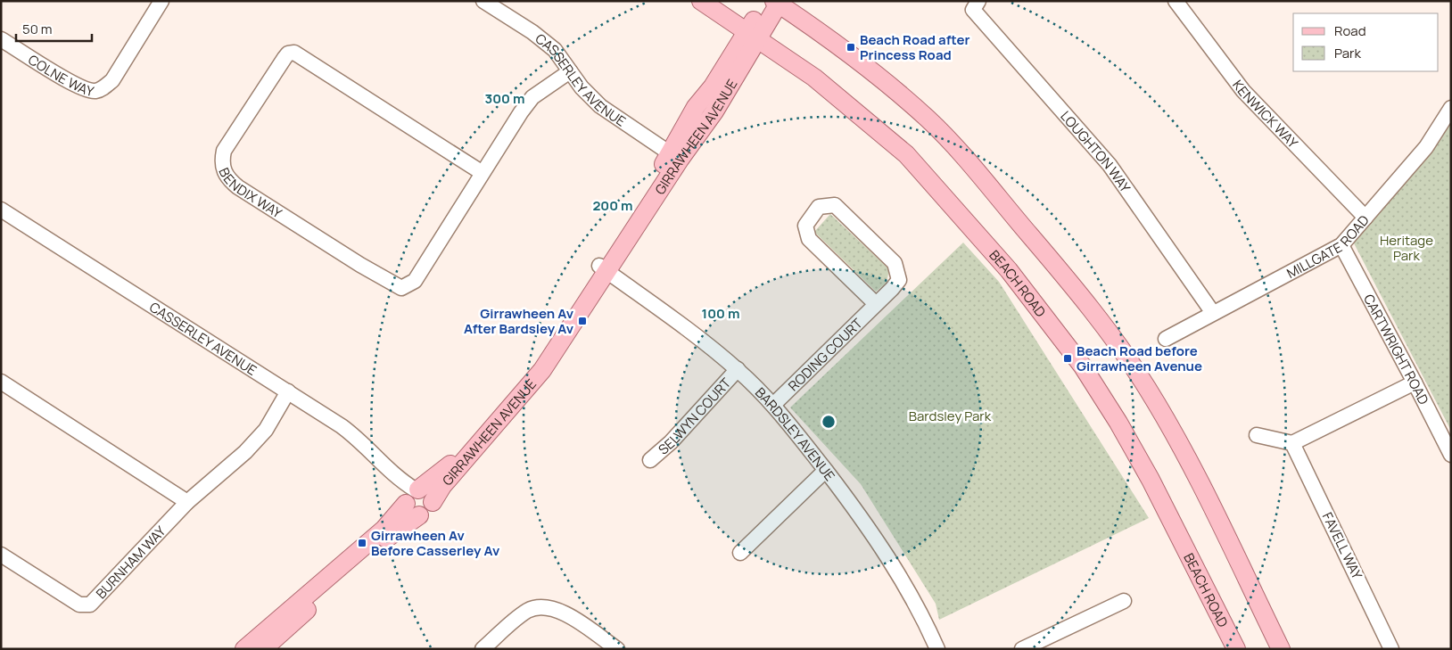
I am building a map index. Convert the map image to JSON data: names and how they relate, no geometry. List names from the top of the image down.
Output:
{
  "streets": {
    "main road": ["GIRRAWHEEN AVENUE", "BEACH ROAD"],
    "street": [
      "COLNE WAY",
      "CASSERLEY AVENUE",
      "KENWICK WAY",
      "LOUGHTON WAY",
      "BENDIX WAY",
      "MILLGATE ROAD",
      "CARTWRIGHT ROAD",
      "RODING COURT",
      "SELWYN COURT",
      "BARDSLEY AVENUE",
      "FAVELL WAY",
      "BURNHAM WAY"
    ]
  },
  "crossings": [
    ["CASSERLEY AVENUE", "GIRRAWHEEN AVENUE"],
    ["CASSERLEY AVENUE", "BENDIX WAY"],
    ["CASSERLEY AVENUE", "BURNHAM WAY"],
    ["KENWICK WAY", "MILLGATE ROAD"],
    ["GIRRAWHEEN AVENUE", "BEACH ROAD"],
    ["GIRRAWHEEN AVENUE", "BARDSLEY AVENUE"],
    ["LOUGHTON WAY", "MILLGATE ROAD"],
    ["MILLGATE ROAD", "CARTWRIGHT ROAD"],
    ["RODING COURT", "BARDSLEY AVENUE"],
    ["SELWYN COURT", "BARDSLEY AVENUE"]
  ],
  "parks": ["Heritage Park", "Bardsley Park"],
  "places": {
    "transit": [
      "Beach Road after Princess Road",
      "Girrawheen Av After Bardsley Av",
      "Beach Road before Girrawheen Avenue",
      "Girrawheen Av Before Casserley Av"
    ]
  },
  "legend": ["Road", "Park"],
  "scale_bar": "50 m",
  "rings": ["300 m", "200 m", "100 m"]
}
